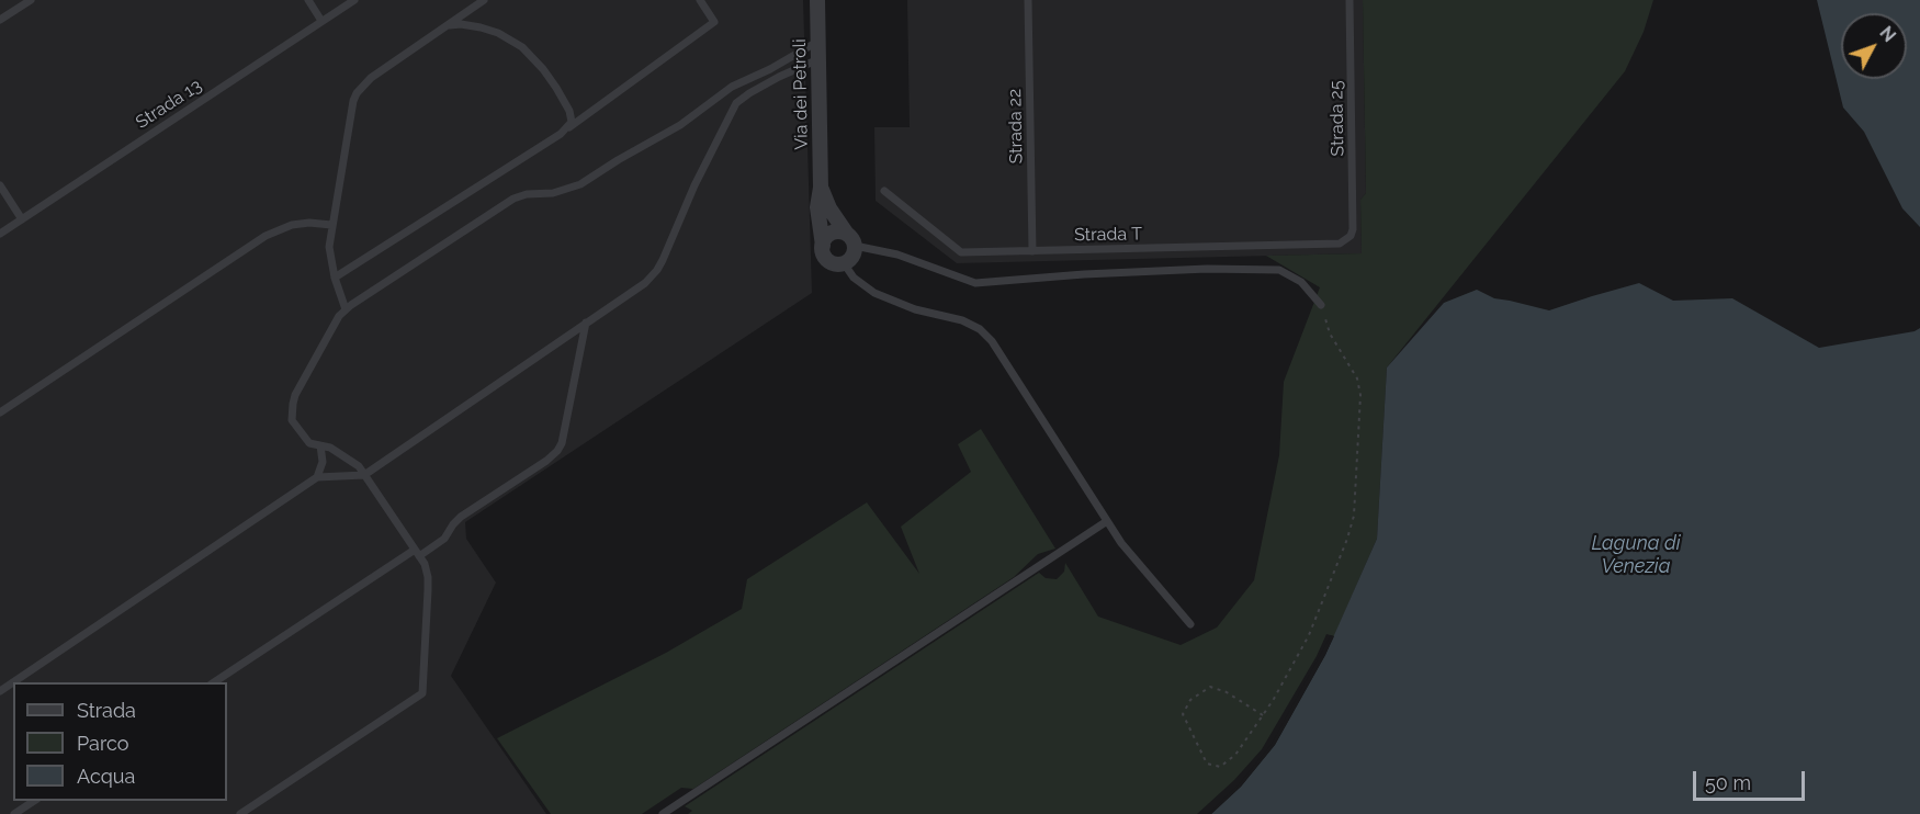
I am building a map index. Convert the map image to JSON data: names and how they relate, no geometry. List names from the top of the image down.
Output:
{
  "streets": {
    "street": ["Via dei Petroli"],
    "lane": [
      "Strada 13",
      "Strada 25",
      "Strada 22",
      "Strada T"
    ]
  },
  "crossings": [
    ["Strada 25", "Strada T"],
    ["Strada 22", "Strada T"]
  ],
  "water": ["Laguna di Venezia"],
  "legend": ["Strada", "Parco", "Acqua"],
  "scale_bar": "50 m",
  "north": "top right"
}
